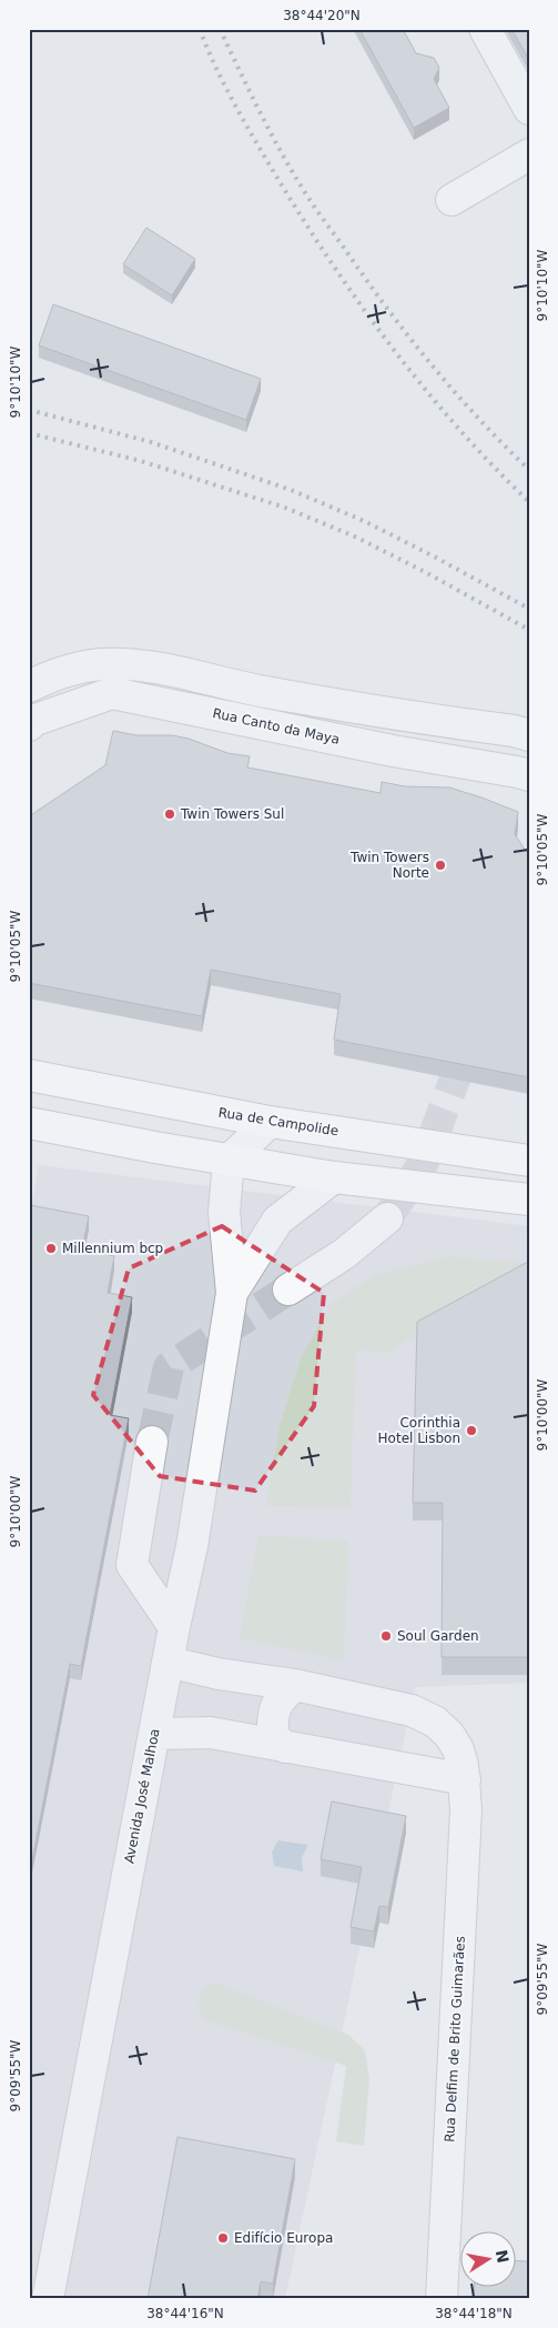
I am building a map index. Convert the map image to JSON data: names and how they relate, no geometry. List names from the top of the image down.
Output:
{
  "streets": {
    "main road": ["Rua de Campolide"],
    "street": ["Rua Canto da Maya", "Avenida José Malhoa", "Rua Delfim de Brito Guimarães"]
  },
  "crossings": [
    ["Avenida José Malhoa", "Rua Delfim de Brito Guimarães"]
  ],
  "places": [
    "Twin Towers Sul",
    "Twin Towers Norte",
    "Millennium bcp",
    "Corinthia Hotel Lisbon",
    "Soul Garden",
    "Edifício Europa"
  ],
  "north": "right",
  "coordinates": [
    "38°44'20\"N",
    "9°10'10\"W",
    "9°10'05\"W",
    "9°10'00\"W",
    "9°09'55\"W",
    "38°44'16\"N",
    "38°44'18\"N"
  ]
}
